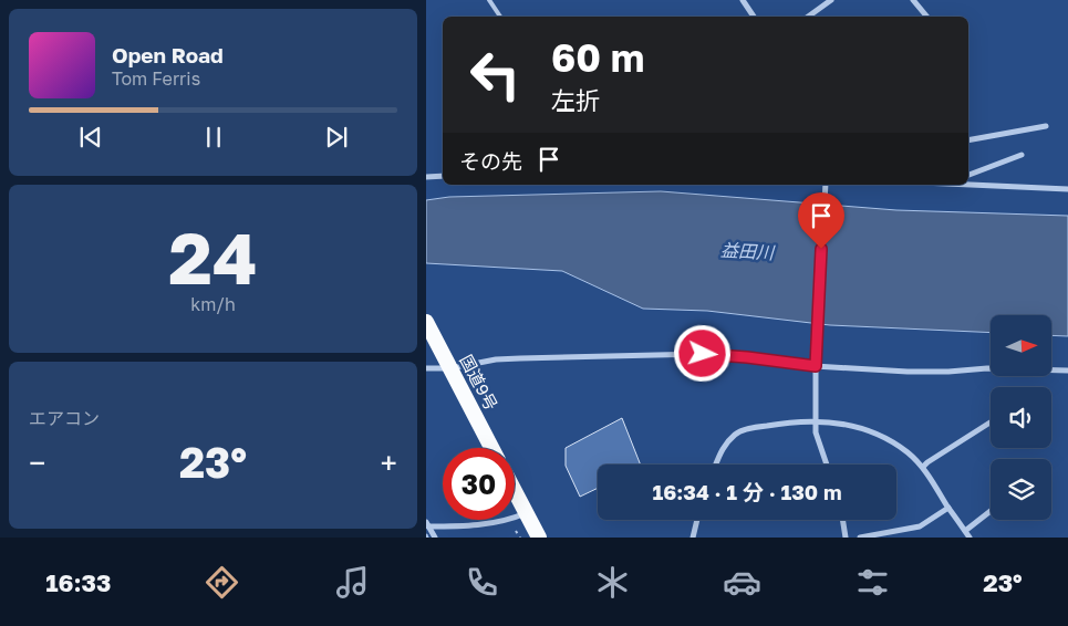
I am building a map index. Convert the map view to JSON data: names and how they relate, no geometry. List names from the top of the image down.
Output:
{
  "streets": {
    "highway": ["国道9号"]
  },
  "water": ["益田川"],
  "north": "right",
  "page": {
    "turn": ["60 m", "左折"],
    "song": ["Open Road", "Tom Ferris"],
    "then": "その先",
    "tile": [
      ["24", "km/h"],
      "エアコン"
    ],
    "heat": ["−", "23°", "+"],
    "limit": "30",
    "trip": "16:34 · 1 分 · 130 m",
    "tabs": ["16:33", "23°"]
  }
}
